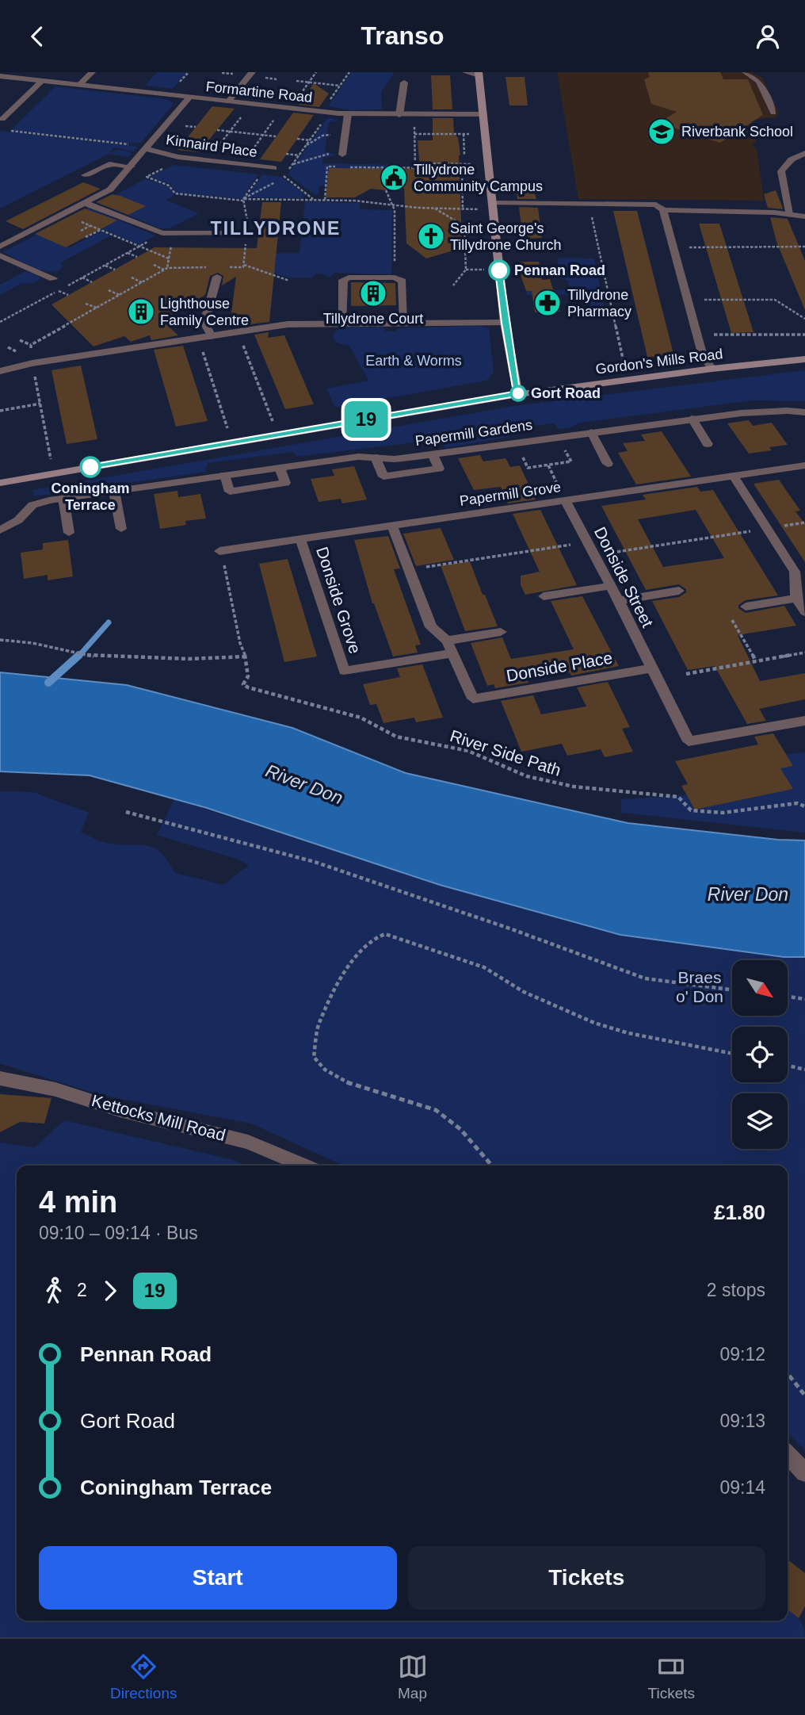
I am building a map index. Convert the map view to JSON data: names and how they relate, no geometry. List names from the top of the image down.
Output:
{
  "streets": {
    "main road": ["Gordon's Mills Road"],
    "street": [
      "Formartine Road",
      "Kinnaird Place",
      "Papermill Gardens",
      "Papermill Grove",
      "Donside Street",
      "Donside Grove",
      "Donside Place",
      "Kettocks Mill Road"
    ],
    "path": ["River Side Path"]
  },
  "crossings": [
    ["Papermill Grove", "Donside Street"],
    ["Papermill Grove", "Donside Grove"],
    ["Donside Street", "Donside Place"],
    ["Donside Grove", "Donside Place"]
  ],
  "districts": ["TILLYDRONE"],
  "water": ["River Don"],
  "parks": ["Earth & Worms", "Braes o' Don"],
  "places": {
    "school or university": ["Riverbank School"],
    "public building": ["Tillydrone Community Campus"],
    "church": ["Saint George's Tillydrone Church"],
    "other": ["Pennan Road", "Gort Road", "Coningham Terrace"],
    "building": ["Tillydrone Court", "Lighthouse Family Centre"],
    "pharmacy": ["Tillydrone Pharmacy"]
  },
  "lines": ["bus line 19"],
  "north": "bottom right",
  "page": {
    "header": "Transo",
    "on_map": "19",
    "heading": ["4 min", "09:10 – 09:14 · Bus", "£1.80"],
    "legs": ["2", "19", "2 stops"],
    "list": [
      {
        "name": "Pennan Road",
        "value": "09:12"
      },
      {
        "name": "Gort Road",
        "value": "09:13"
      },
      {
        "name": "Coningham Terrace",
        "value": "09:14"
      }
    ],
    "buttons": ["Start", "Tickets"],
    "tabs": ["Directions", "Map", "Tickets"]
  }
}
